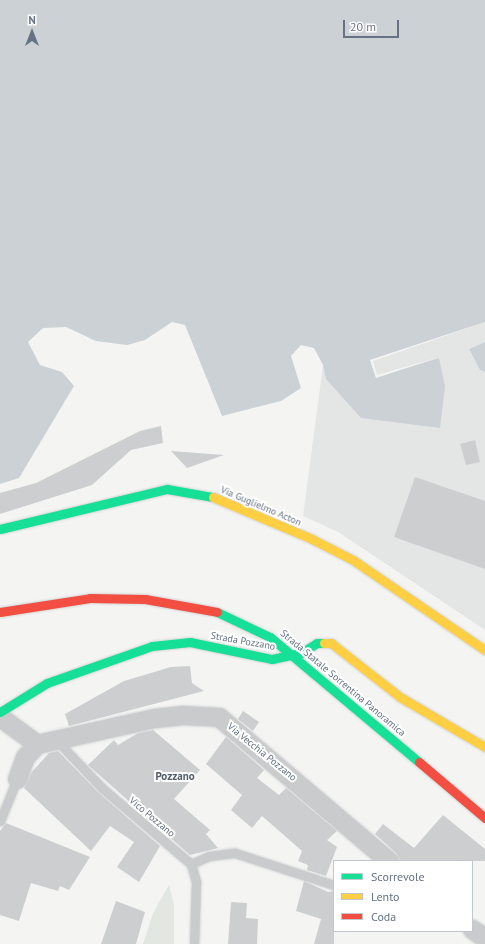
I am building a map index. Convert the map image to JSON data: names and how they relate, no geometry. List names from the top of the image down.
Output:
{
  "streets": {
    "street": [
      "Via Guglielmo Acton",
      "Strada Pozzano",
      "Strada Statale Sorrentina Panoramica",
      "Via Vecchia Pozzano"
    ],
    "lane": ["Vico Pozzano"]
  },
  "crossings": [
    ["Strada Pozzano", "Strada Statale Sorrentina Panoramica"],
    ["Via Vecchia Pozzano", "Vico Pozzano"]
  ],
  "districts": ["Pozzano"],
  "legend": ["Scorrevole", "Lento", "Coda"],
  "scale_bar": "20 m",
  "north": "top"
}
